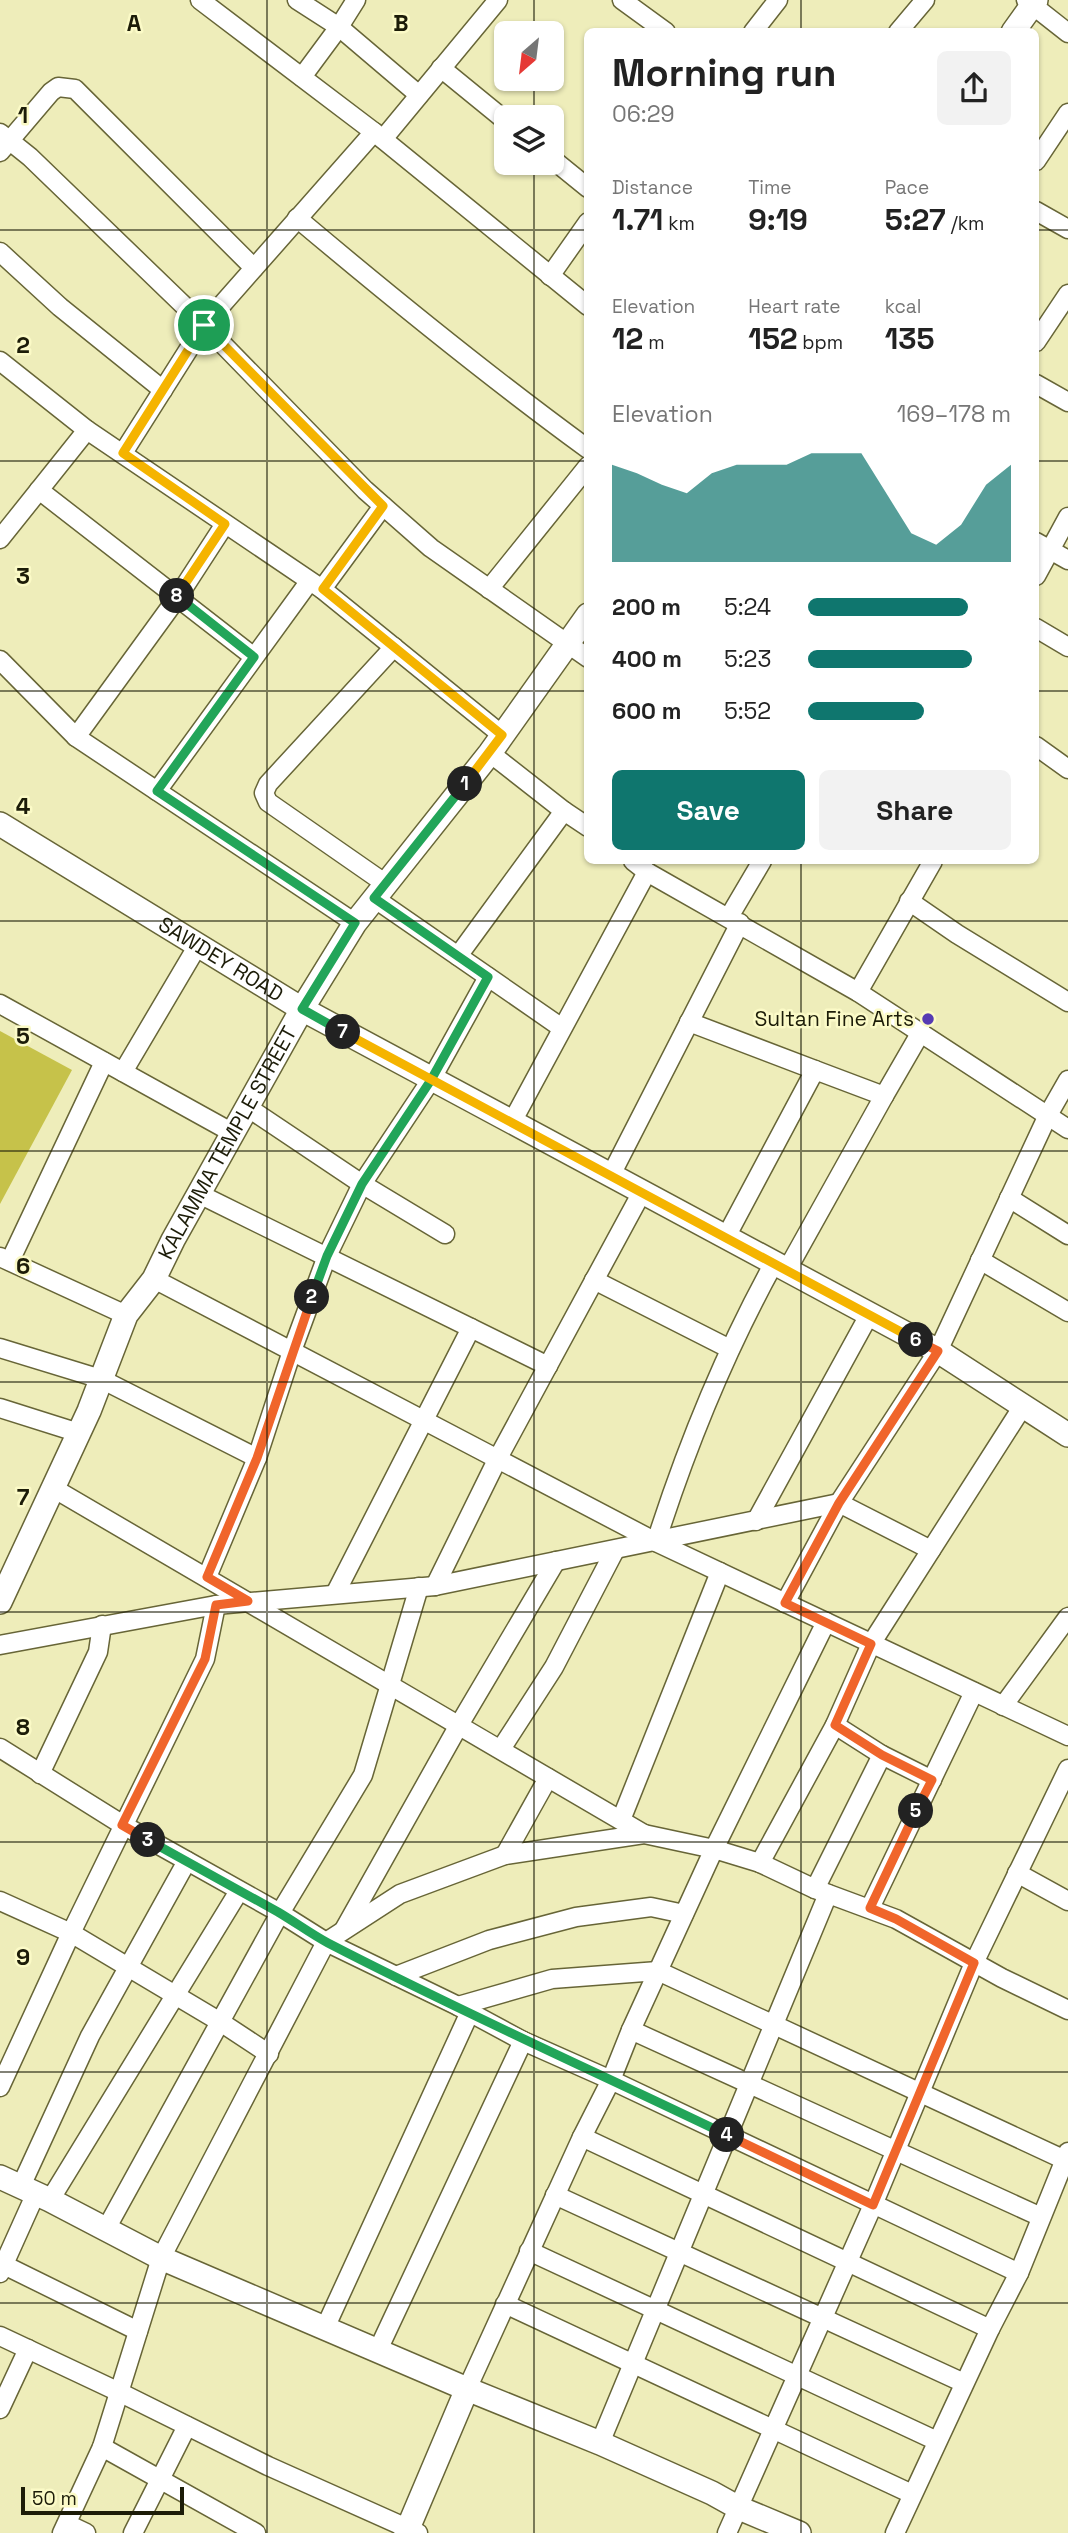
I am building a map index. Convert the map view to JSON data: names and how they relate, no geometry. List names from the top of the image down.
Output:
{
  "streets": {
    "street": ["SAWDEY ROAD", "KALAMMA TEMPLE STREET"]
  },
  "crossings": [
    ["SAWDEY ROAD", "KALAMMA TEMPLE STREET"]
  ],
  "places": ["Sultan Fine Arts"],
  "scale_bar": "50 m",
  "north": "bottom left",
  "page": {
    "heading": ["Morning run", "06:29"],
    "stats": [
      ["Distance", "1.71 km"],
      ["Time", "9:19"],
      ["Pace", "5:27 /km"],
      ["Elevation", "12 m"],
      ["Heart rate", "152 bpm"],
      ["kcal", "135"]
    ],
    "chart": ["Elevation", "169–178 m"],
    "pins": [
      "8",
      "1",
      "7",
      "2",
      "6",
      "5",
      "3",
      "4"
    ],
    "list": [
      {
        "name": "200 m",
        "note": "5:24"
      },
      {
        "name": "400 m",
        "note": "5:23"
      },
      {
        "name": "600 m",
        "note": "5:52"
      }
    ],
    "buttons": ["Save", "Share"],
    "scale": "50 m"
  },
  "grid": {
    "columns": ["A", "B"],
    "rows": [
      "1",
      "2",
      "3",
      "4",
      "5",
      "6",
      "7",
      "8",
      "9"
    ]
  }
}
